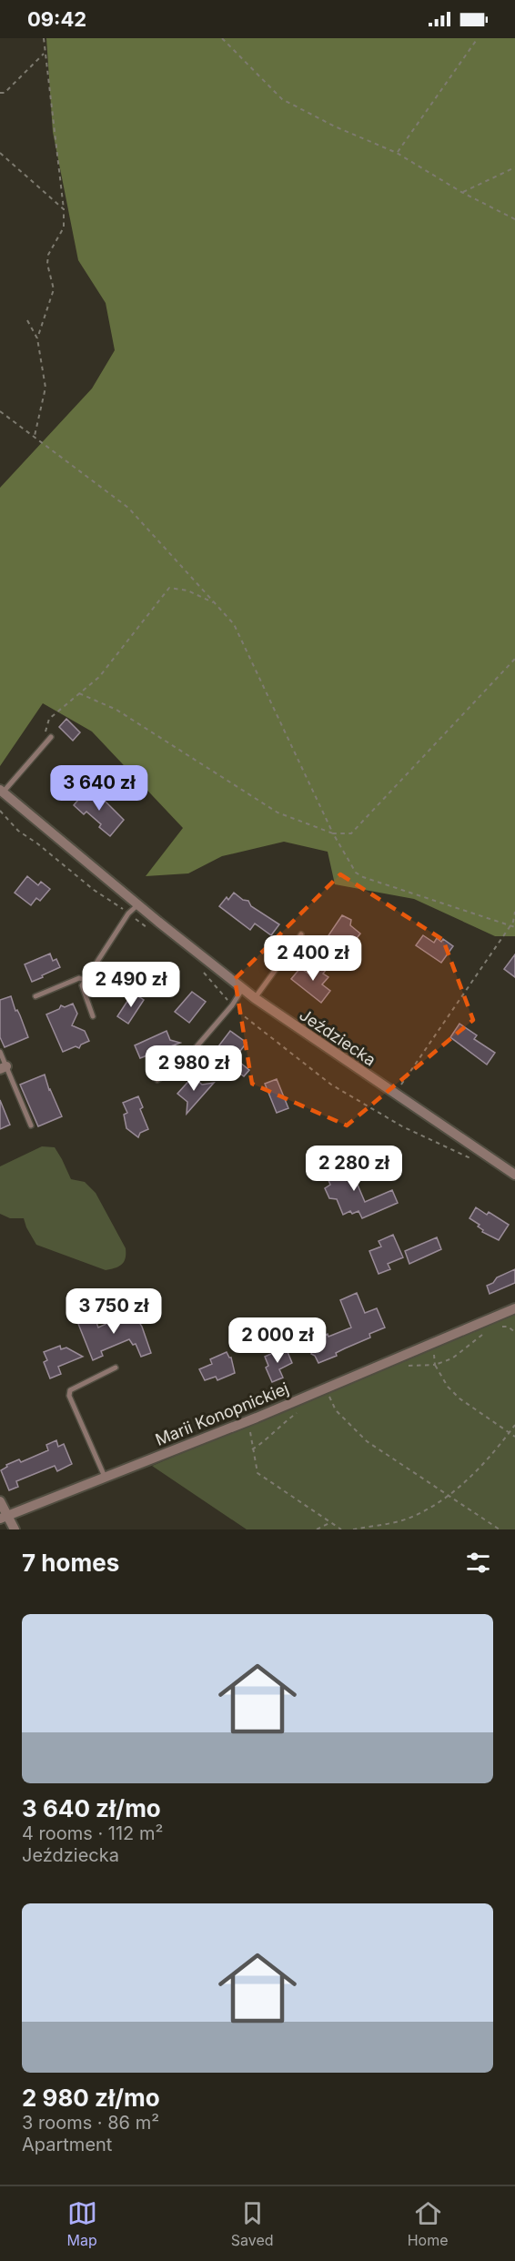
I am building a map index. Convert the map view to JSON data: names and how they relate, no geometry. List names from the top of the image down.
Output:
{
  "streets": {
    "street": ["Jeździecka", "Marii Konopnickiej"]
  },
  "page": {
    "status": "09:42",
    "price": [
      "3 640 zł",
      "2 400 zł",
      "2 490 zł",
      "2 980 zł",
      "2 280 zł",
      "3 750 zł",
      "2 000 zł"
    ],
    "heading": "7 homes",
    "list": [
      {
        "name": "3 640 zł/mo",
        "note": "4 rooms · 112 m² · Jeździecka"
      },
      {
        "name": "2 980 zł/mo",
        "note": "3 rooms · 86 m² · Apartment"
      }
    ],
    "tabs": ["Map", "Saved", "Home"]
  }
}
